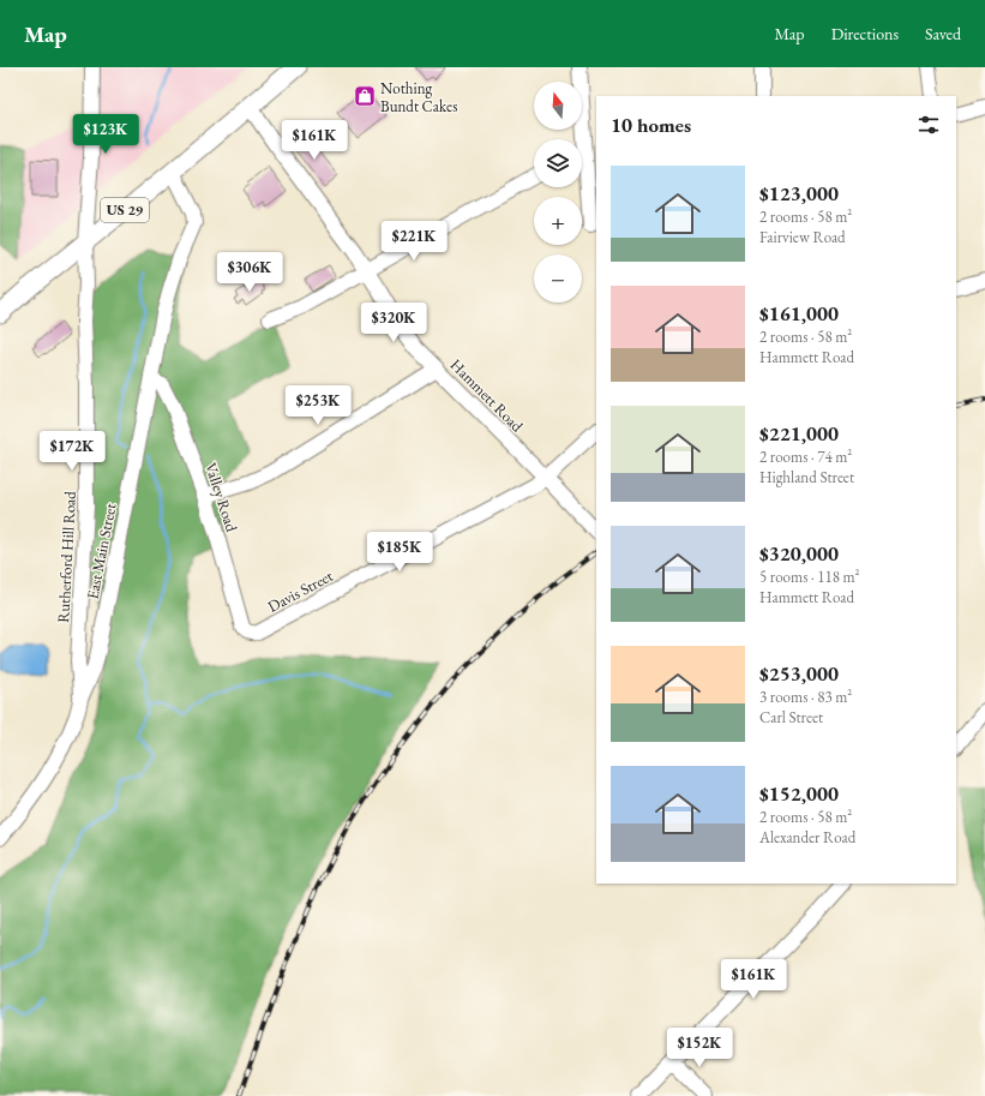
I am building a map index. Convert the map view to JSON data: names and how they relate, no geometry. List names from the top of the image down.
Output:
{
  "streets": {
    "main road": ["US 29"],
    "street": [
      "Hammett Road",
      "Valley Road",
      "East Main Street",
      "Rutherford Hill Road",
      "Davis Street"
    ]
  },
  "crossings": [
    ["US 29", "Hammett Road"],
    ["US 29", "East Main Street"],
    ["US 29", "Rutherford Hill Road"],
    ["Hammett Road", "Davis Street"],
    ["Valley Road", "East Main Street"],
    ["Valley Road", "Davis Street"],
    ["East Main Street", "Rutherford Hill Road"]
  ],
  "places": {
    "shop": ["Nothing Bundt Cakes"]
  },
  "north": "top",
  "page": {
    "header": "Map",
    "nav": ["Map", "Directions", "Saved"],
    "map_buttons": ["+", "−"],
    "heading": "10 homes",
    "price": [
      "$123K",
      "$161K",
      "$221K",
      "$306K",
      "$320K",
      "$253K",
      "$172K",
      "$185K",
      "$161K",
      "$152K"
    ],
    "list": [
      {
        "name": "$123,000",
        "note": "2 rooms · 58 m² · Fairview Road"
      },
      {
        "name": "$161,000",
        "note": "2 rooms · 58 m² · Hammett Road"
      },
      {
        "name": "$221,000",
        "note": "2 rooms · 74 m² · Highland Street"
      },
      {
        "name": "$320,000",
        "note": "5 rooms · 118 m² · Hammett Road"
      },
      {
        "name": "$253,000",
        "note": "3 rooms · 83 m² · Carl Street"
      },
      {
        "name": "$152,000",
        "note": "2 rooms · 58 m² · Alexander Road"
      }
    ]
  }
}
